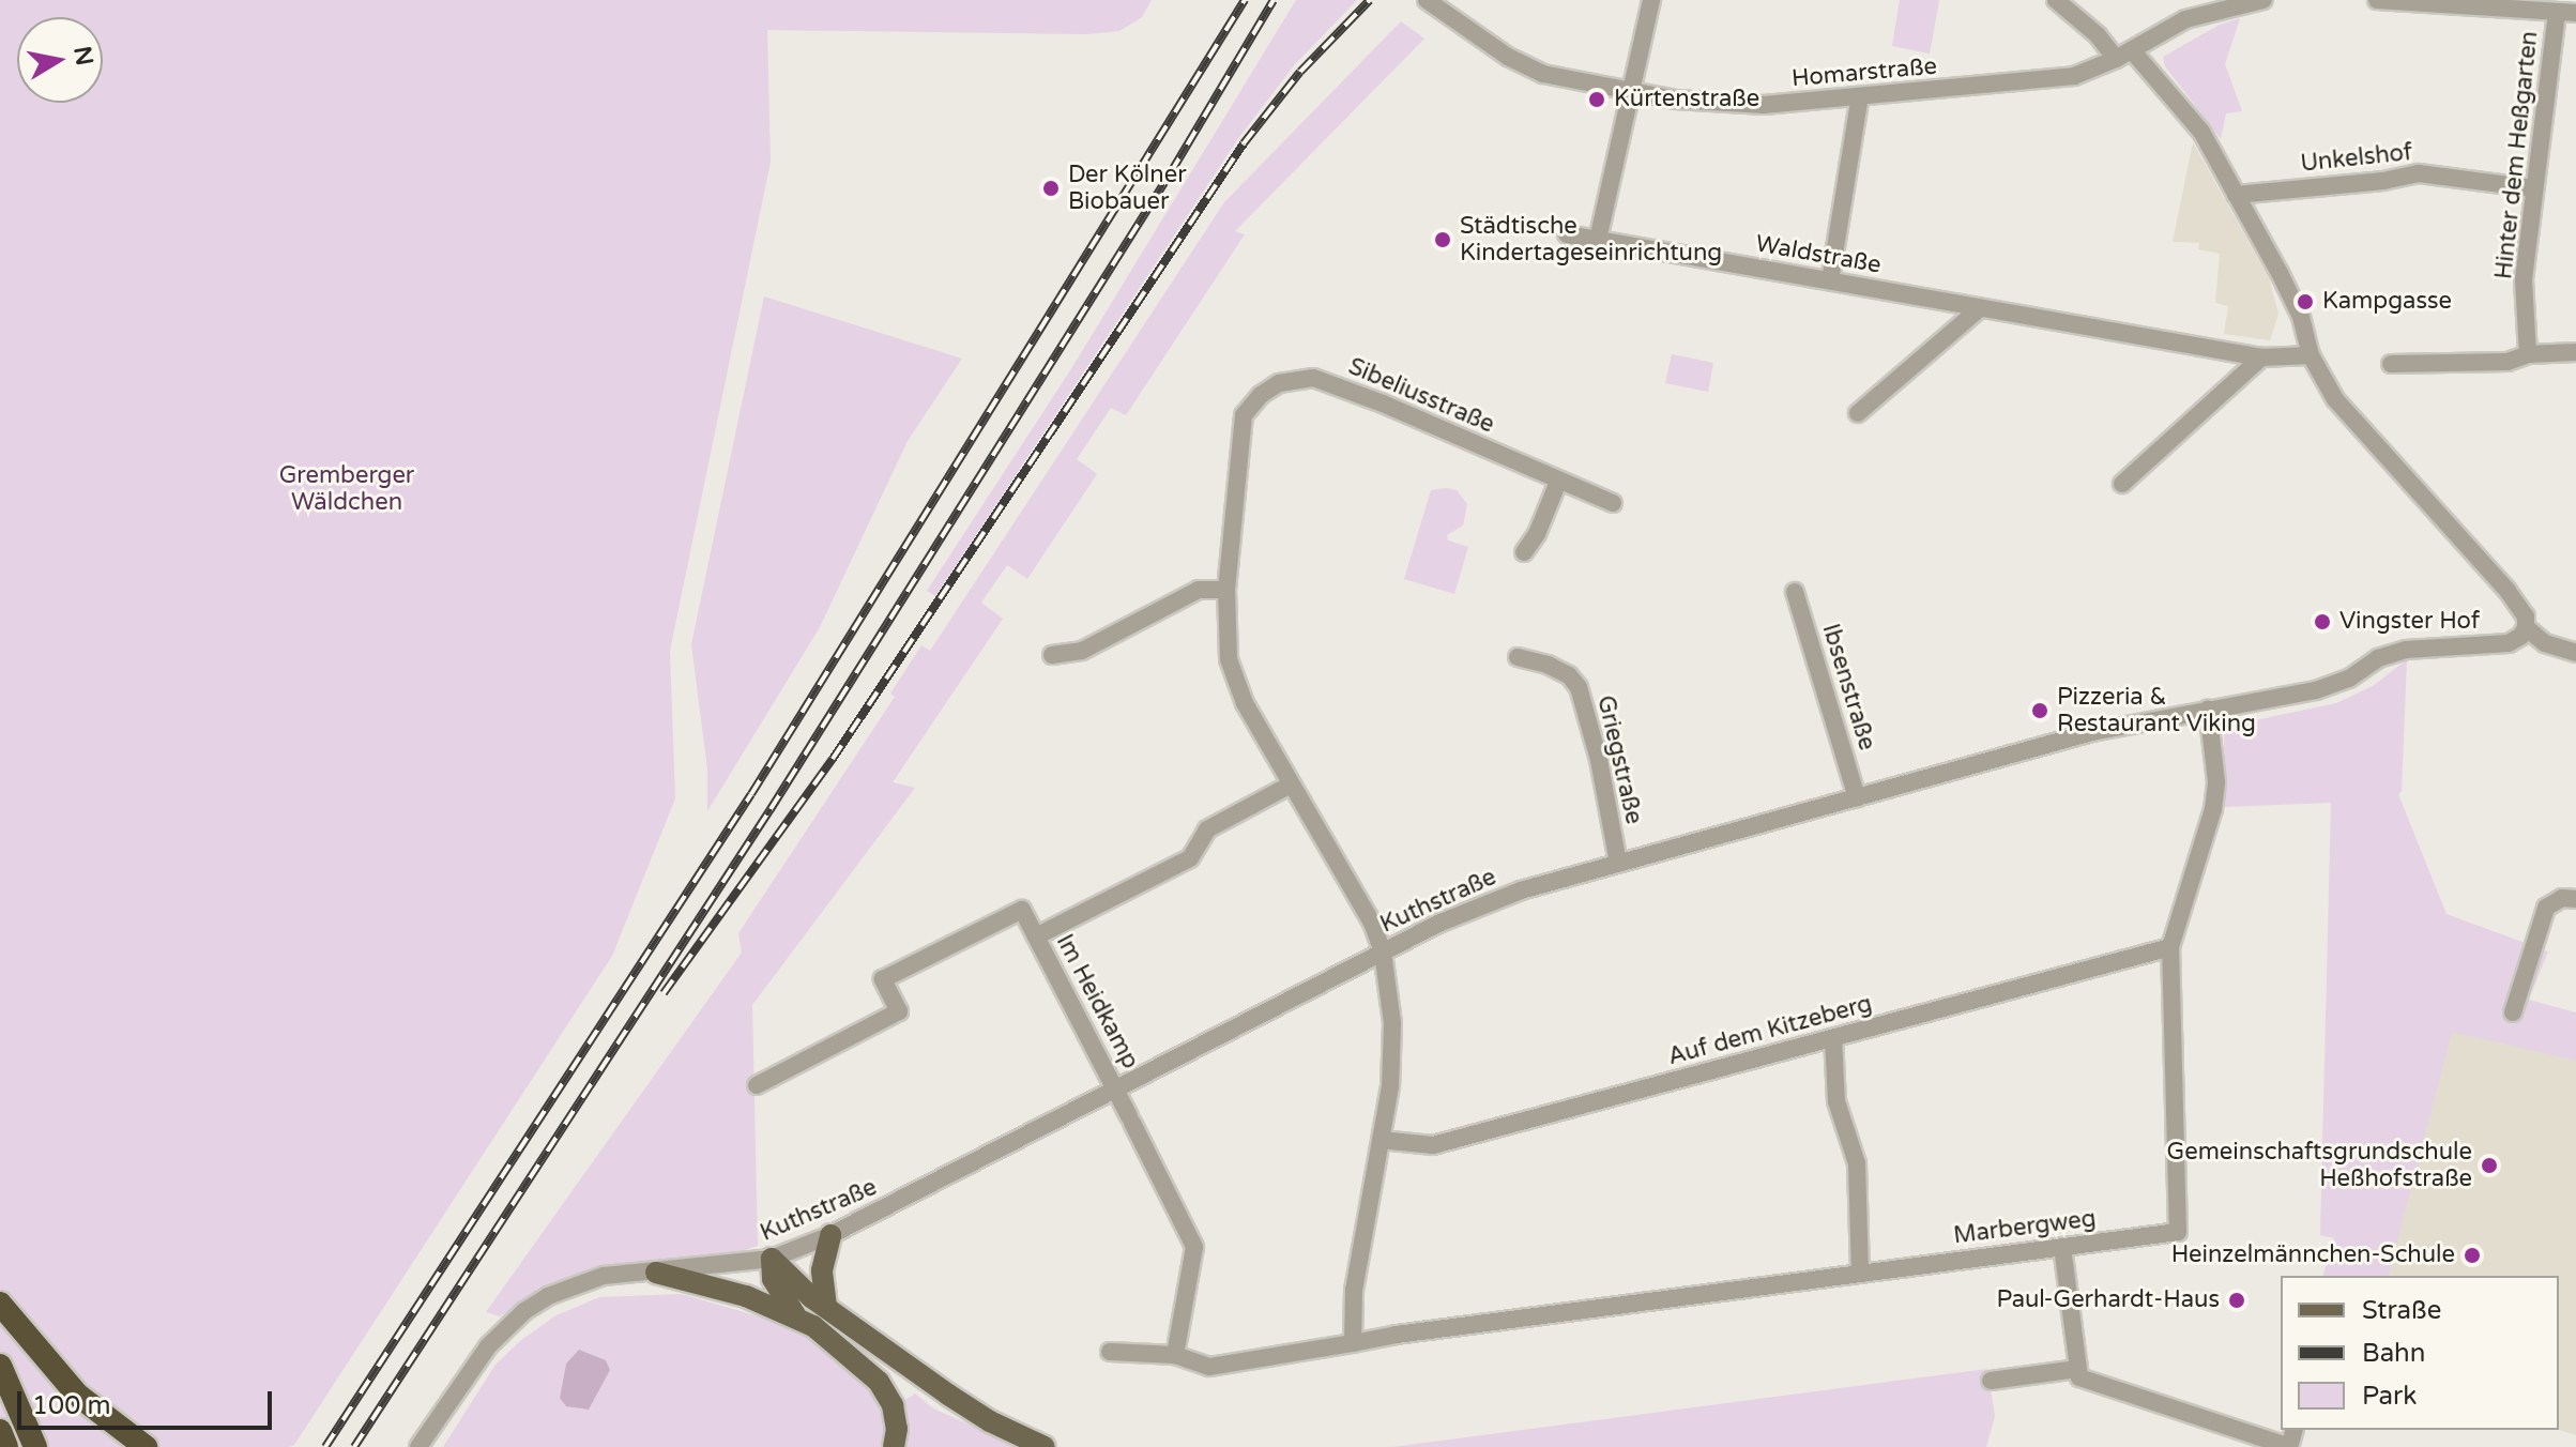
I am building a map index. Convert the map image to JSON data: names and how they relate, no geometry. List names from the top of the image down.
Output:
{
  "streets": {
    "street": [
      "Homarstraße",
      "Hinter dem Heßgarten",
      "Unkelshof",
      "Waldstraße",
      "Sibeliusstraße",
      "Ibsenstraße",
      "Griegstraße",
      "Kuthstraße",
      "Im Heidkamp",
      "Auf dem Kitzeberg",
      "Marbergweg"
    ]
  },
  "crossings": [
    ["Hinter dem Heßgarten", "Unkelshof"],
    ["Sibeliusstraße", "Kuthstraße"],
    ["Sibeliusstraße", "Im Heidkamp"],
    ["Ibsenstraße", "Kuthstraße"],
    ["Griegstraße", "Kuthstraße"],
    ["Kuthstraße", "Im Heidkamp"],
    ["Kuthstraße", "Marbergweg"],
    ["Im Heidkamp", "Marbergweg"],
    ["Auf dem Kitzeberg", "Marbergweg"]
  ],
  "parks": ["Gremberger Wäldchen"],
  "places": [
    "Kürtenstraße",
    "Der Kölner Biobauer",
    "Städtische Kindertageseinrichtung",
    "Kampgasse",
    "Vingster Hof",
    "Pizzeria & Restaurant Viking",
    "Gemeinschaftsgrundschule Heßhofstraße",
    "Heinzelmännchen-Schule",
    "Paul-Gerhardt-Haus"
  ],
  "legend": ["Straße", "Bahn", "Park"],
  "scale_bar": "100 m",
  "north": "right"
}
